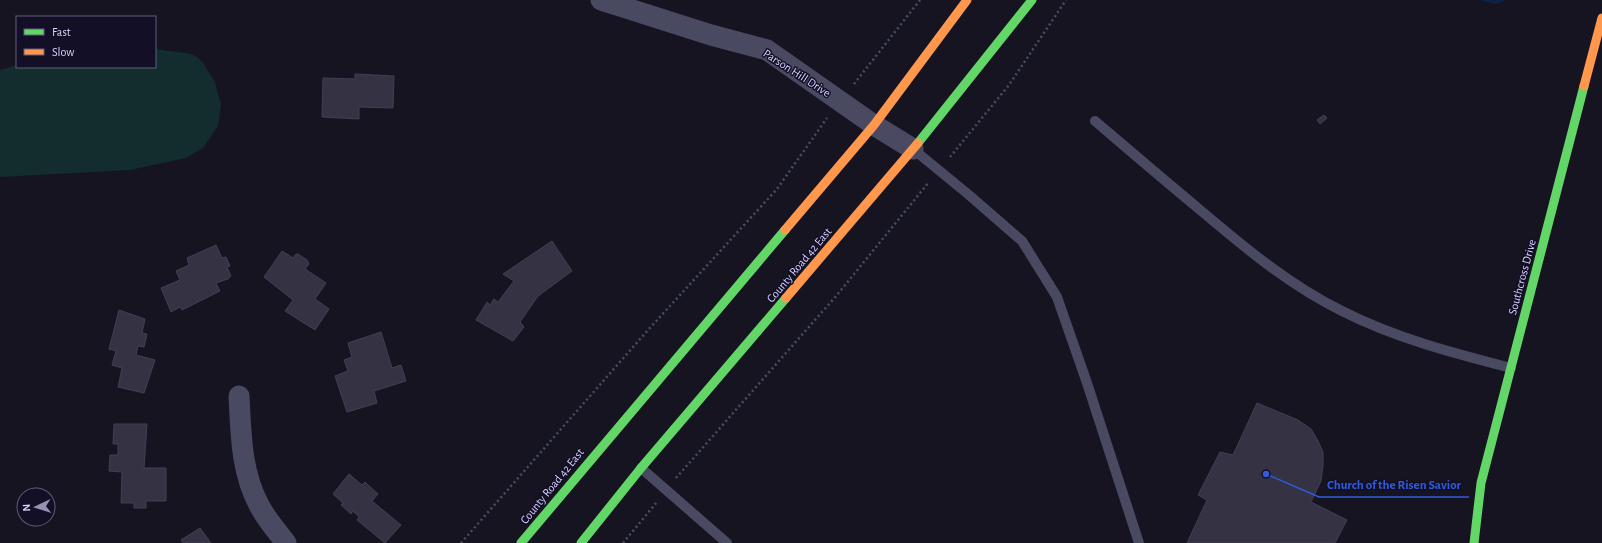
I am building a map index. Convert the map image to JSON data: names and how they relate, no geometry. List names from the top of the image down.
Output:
{
  "streets": {
    "main road": ["County Road 42 East", "Southcross Drive"],
    "street": ["Parson Hill Drive"]
  },
  "crossings": [
    ["Parson Hill Drive", "County Road 42 East"]
  ],
  "places": ["Church of the Risen Savior"],
  "legend": ["Fast", "Slow"],
  "north": "left"
}
